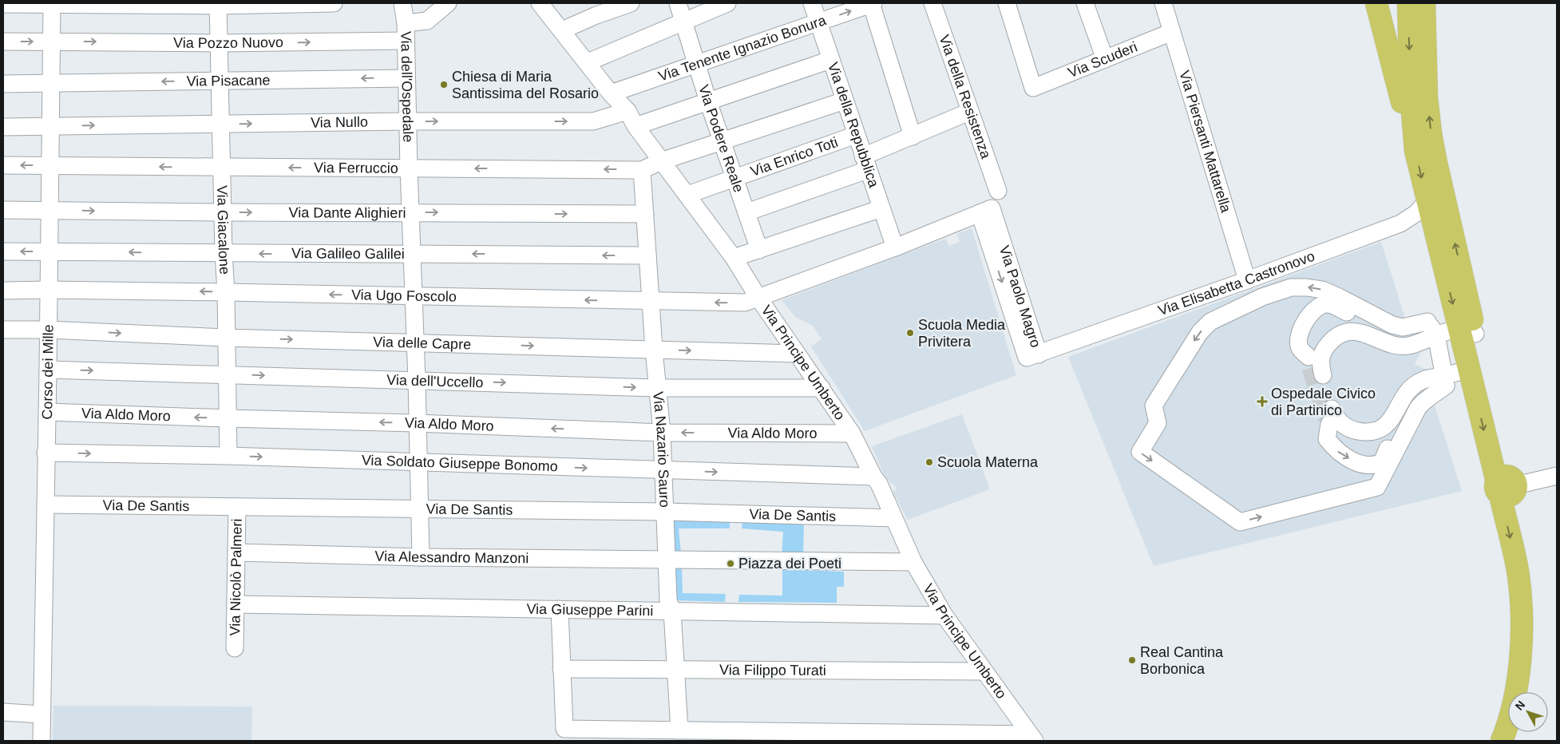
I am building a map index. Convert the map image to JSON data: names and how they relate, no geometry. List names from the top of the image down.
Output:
{
  "streets": {
    "street": [
      "Via Pozzo Nuovo",
      "Via Tenente Ignazio Bonura",
      "Via Scuderi",
      "Via Pisacane",
      "Via dell'Ospedale",
      "Via della Resistenza",
      "Via Nullo",
      "Via della Repubblica",
      "Via Podere Reale",
      "Via Piersanti Mattarella",
      "Via Enrico Toti",
      "Via Ferruccio",
      "Via Dante Alighieri",
      "Via Giacalone",
      "Via Galileo Galilei",
      "Via Elisabetta Castronovo",
      "Via Ugo Foscolo",
      "Via Paolo Magro",
      "Via delle Capre",
      "Via Principe Umberto",
      "Corso dei Mille",
      "Via dell'Uccello",
      "Via Aldo Moro",
      "Via Nazario Sauro",
      "Via Soldato Giuseppe Bonomo",
      "Via De Santis",
      "Via Alessandro Manzoni",
      "Via Nicolò Palmeri",
      "Via Giuseppe Parini",
      "Via Filippo Turati"
    ]
  },
  "crossings": [
    ["Via Pozzo Nuovo", "Via dell'Ospedale"],
    ["Via Pozzo Nuovo", "Via Giacalone"],
    ["Via Pozzo Nuovo", "Corso dei Mille"],
    ["Via Tenente Ignazio Bonura", "Via della Repubblica"],
    ["Via Tenente Ignazio Bonura", "Via Podere Reale"],
    ["Via Tenente Ignazio Bonura", "Via Principe Umberto"],
    ["Via Scuderi", "Via Piersanti Mattarella"],
    ["Via Pisacane", "Via dell'Ospedale"],
    ["Via Pisacane", "Via Giacalone"],
    ["Via Pisacane", "Corso dei Mille"],
    ["Via dell'Ospedale", "Via Nullo"],
    ["Via dell'Ospedale", "Via Ferruccio"],
    ["Via dell'Ospedale", "Via Dante Alighieri"],
    ["Via dell'Ospedale", "Via Galileo Galilei"],
    ["Via dell'Ospedale", "Via Ugo Foscolo"],
    ["Via dell'Ospedale", "Via delle Capre"],
    ["Via dell'Ospedale", "Via dell'Uccello"],
    ["Via dell'Ospedale", "Via Aldo Moro"],
    ["Via dell'Ospedale", "Via Soldato Giuseppe Bonomo"],
    ["Via dell'Ospedale", "Via De Santis"],
    ["Via dell'Ospedale", "Via Alessandro Manzoni"],
    ["Via Nullo", "Via della Repubblica"],
    ["Via Nullo", "Via Podere Reale"],
    ["Via Nullo", "Via Giacalone"],
    ["Via Nullo", "Via Principe Umberto"],
    ["Via Nullo", "Corso dei Mille"],
    ["Via della Repubblica", "Via Enrico Toti"],
    ["Via della Repubblica", "Via Ferruccio"],
    ["Via della Repubblica", "Via Paolo Magro"],
    ["Via Podere Reale", "Via Enrico Toti"],
    ["Via Podere Reale", "Via Ferruccio"],
    ["Via Piersanti Mattarella", "Via Elisabetta Castronovo"],
    ["Via Enrico Toti", "Via Principe Umberto"],
    ["Via Ferruccio", "Via Giacalone"],
    ["Via Ferruccio", "Via Principe Umberto"],
    ["Via Ferruccio", "Corso dei Mille"],
    ["Via Ferruccio", "Via Nazario Sauro"],
    ["Via Dante Alighieri", "Via Giacalone"],
    ["Via Dante Alighieri", "Corso dei Mille"],
    ["Via Dante Alighieri", "Via Nazario Sauro"],
    ["Via Giacalone", "Via Galileo Galilei"],
    ["Via Giacalone", "Via Ugo Foscolo"],
    ["Via Giacalone", "Via delle Capre"],
    ["Via Giacalone", "Via dell'Uccello"],
    ["Via Giacalone", "Via Aldo Moro"],
    ["Via Giacalone", "Via Soldato Giuseppe Bonomo"],
    ["Via Galileo Galilei", "Corso dei Mille"],
    ["Via Galileo Galilei", "Via Nazario Sauro"],
    ["Via Elisabetta Castronovo", "Via Paolo Magro"],
    ["Via Ugo Foscolo", "Via Paolo Magro"],
    ["Via Ugo Foscolo", "Via Principe Umberto"],
    ["Via Ugo Foscolo", "Corso dei Mille"],
    ["Via Ugo Foscolo", "Via Nazario Sauro"],
    ["Via Paolo Magro", "Via Principe Umberto"],
    ["Via delle Capre", "Via Principe Umberto"],
    ["Via delle Capre", "Corso dei Mille"],
    ["Via delle Capre", "Via Nazario Sauro"],
    ["Via Principe Umberto", "Via dell'Uccello"],
    ["Via Principe Umberto", "Via Aldo Moro"],
    ["Via Principe Umberto", "Via Soldato Giuseppe Bonomo"],
    ["Via Principe Umberto", "Via De Santis"],
    ["Via Principe Umberto", "Via Giuseppe Parini"],
    ["Via Principe Umberto", "Via Filippo Turati"],
    ["Corso dei Mille", "Via dell'Uccello"],
    ["Corso dei Mille", "Via Aldo Moro"],
    ["Corso dei Mille", "Via Soldato Giuseppe Bonomo"],
    ["Corso dei Mille", "Via De Santis"],
    ["Via dell'Uccello", "Via Nazario Sauro"],
    ["Via Aldo Moro", "Via Nazario Sauro"],
    ["Via Nazario Sauro", "Via Soldato Giuseppe Bonomo"],
    ["Via Nazario Sauro", "Via De Santis"],
    ["Via Nazario Sauro", "Via Alessandro Manzoni"],
    ["Via Nazario Sauro", "Via Giuseppe Parini"],
    ["Via Nazario Sauro", "Via Filippo Turati"],
    ["Via De Santis", "Via Nicolò Palmeri"],
    ["Via Alessandro Manzoni", "Via Nicolò Palmeri"],
    ["Via Nicolò Palmeri", "Via Giuseppe Parini"]
  ],
  "one_way": [
    "Via Ferruccio",
    "Via Dante Alighieri",
    "Via Galileo Galilei",
    "Via Ugo Foscolo",
    "Via delle Capre",
    "Via dell'Uccello",
    "Via Aldo Moro",
    "Via Soldato Giuseppe Bonomo"
  ],
  "places": {
    "other": [
      "Chiesa di Maria Santissima del Rosario",
      "Scuola Media Privitera",
      "Scuola Materna",
      "Piazza dei Poeti",
      "Real Cantina Borbonica"
    ],
    "health": ["Ospedale Civico di Partinico"]
  },
  "north": "top left"
}
